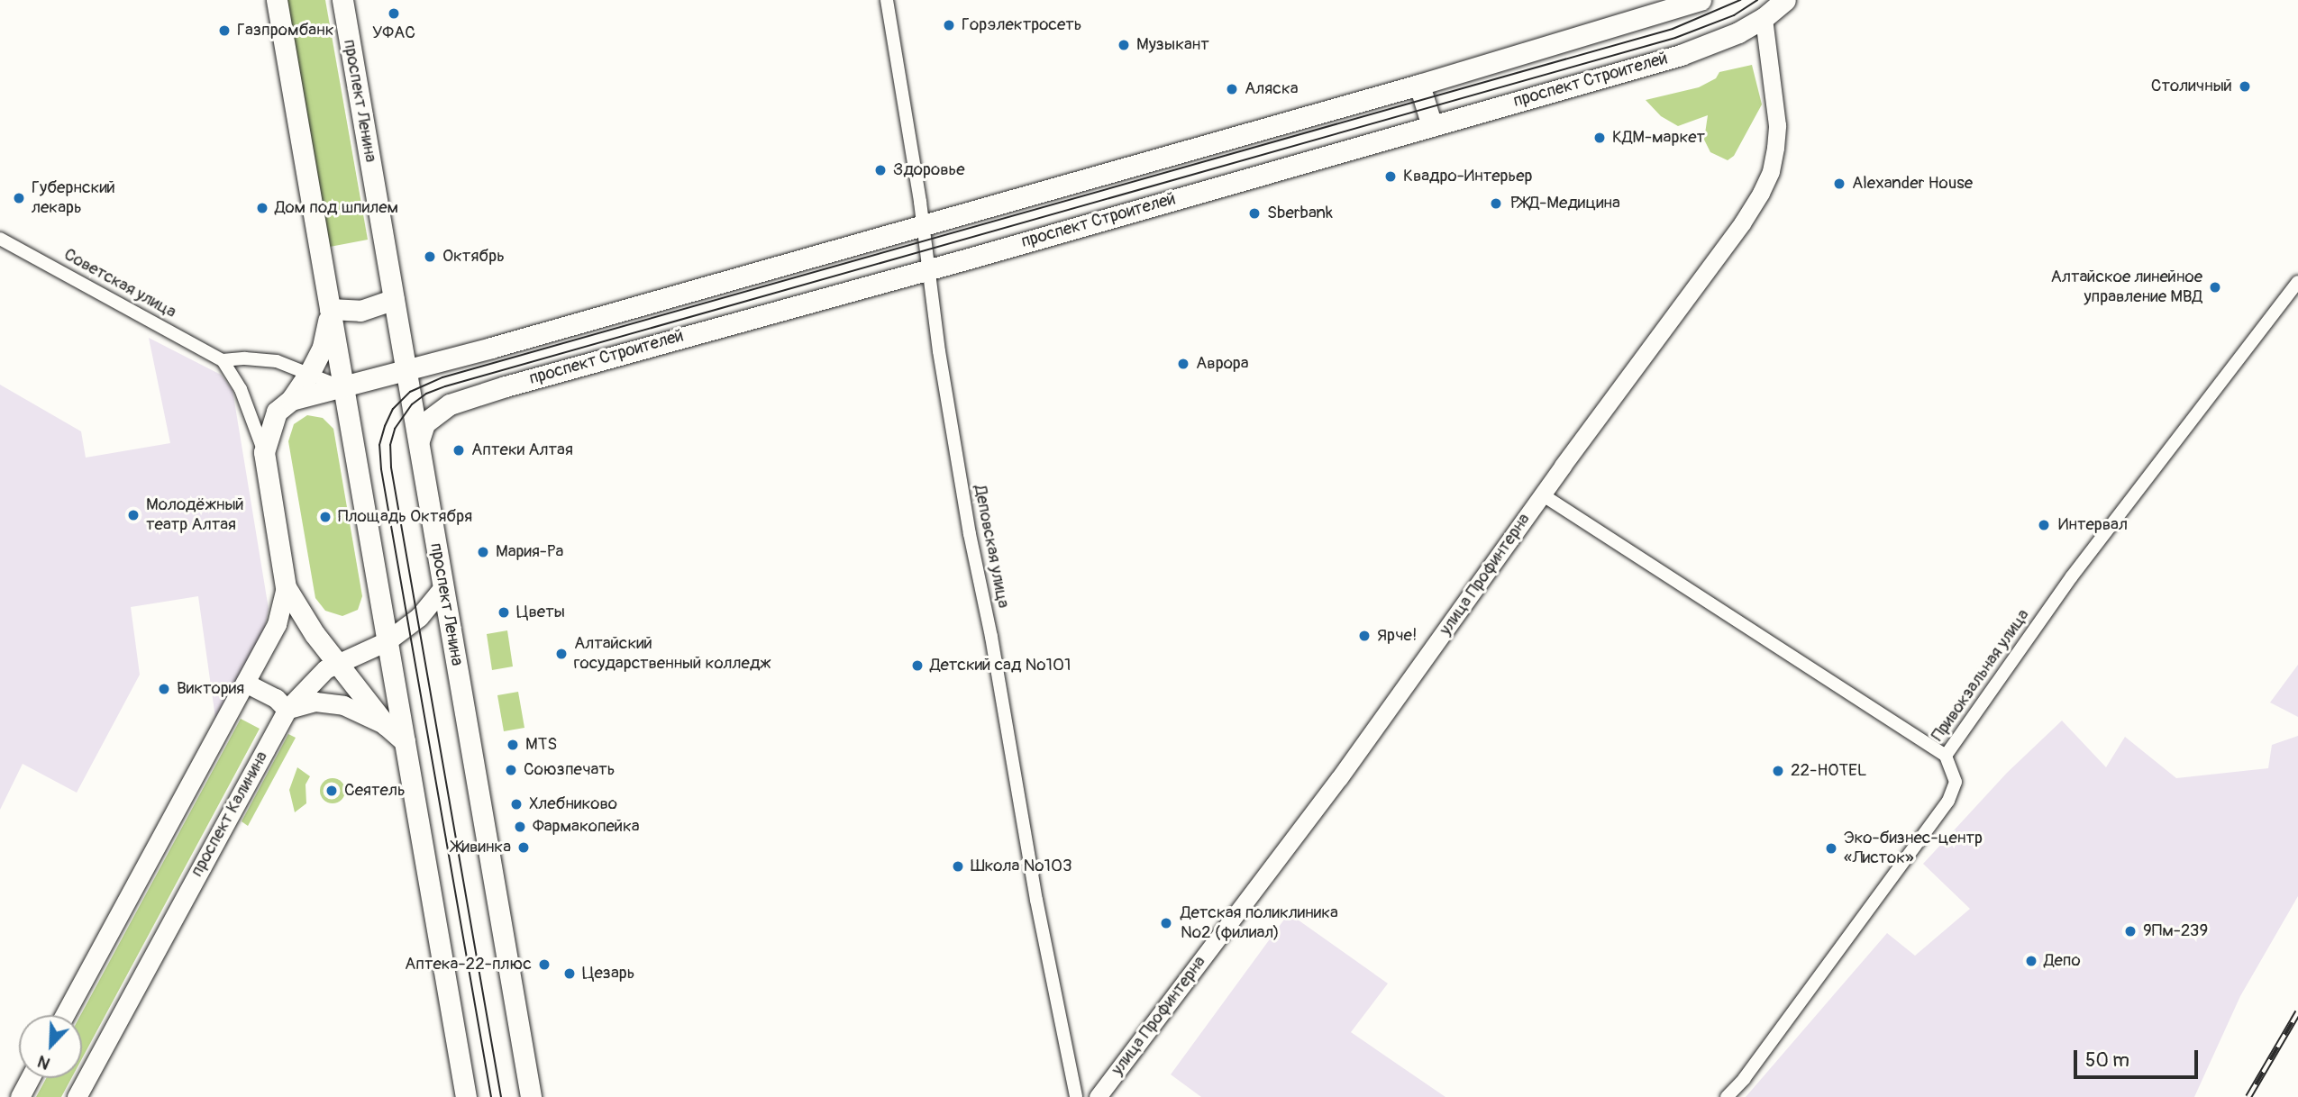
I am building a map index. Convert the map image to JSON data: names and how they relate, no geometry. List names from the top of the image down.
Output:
{
  "streets": {
    "main road": ["проспект Строителей", "проспект Ленина", "проспект Калинина"],
    "street": [
      "Советская улица",
      "Деповская улица",
      "улица Профинтерна",
      "Привокзальная улица"
    ]
  },
  "crossings": [
    ["проспект Строителей", "проспект Ленина"],
    ["проспект Строителей", "Деповская улица"],
    ["проспект Строителей", "улица Профинтерна"],
    ["проспект Ленина", "проспект Калинина"]
  ],
  "places": [
    "УФАС",
    "Горэлектросеть",
    "Газпромбанк",
    "Музыкант",
    "Столичный",
    "Аляска",
    "КДМ-маркет",
    "Здоровье",
    "Квадро-Интерьер",
    "Alexander House",
    "Губернский лекарь",
    "РЖД-Медицина",
    "Дом под шпилем",
    "Sberbank",
    "Октябрь",
    "Алтайское линейное управление МВД",
    "Аврора",
    "Аптеки Алтая",
    "Молодёжный театр Алтая",
    "Площадь Октября",
    "Интервал",
    "Мария-Ра",
    "Цветы",
    "Ярче!",
    "Алтайский государственный колледж",
    "Детский сад №101",
    "Виктория",
    "MTS",
    "Союзпечать",
    "22-HOTEL",
    "Сеятель",
    "Хлебниково",
    "Фармакопейка",
    "Живинка",
    "Эко-бизнес-центр «Листок»",
    "Школа №103",
    "Детская поликлиника №2 (филиал)",
    "9Пм-239",
    "Депо",
    "Аптека-22-плюс",
    "Цезарь"
  ],
  "scale_bar": "50 m",
  "north": "bottom left"
}
